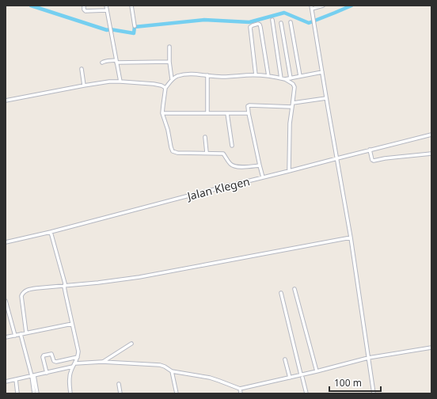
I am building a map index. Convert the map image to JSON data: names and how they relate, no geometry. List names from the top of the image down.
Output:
{
  "streets": {
    "street": ["Jalan Klegen"]
  },
  "scale_bar": "100 m"
}
